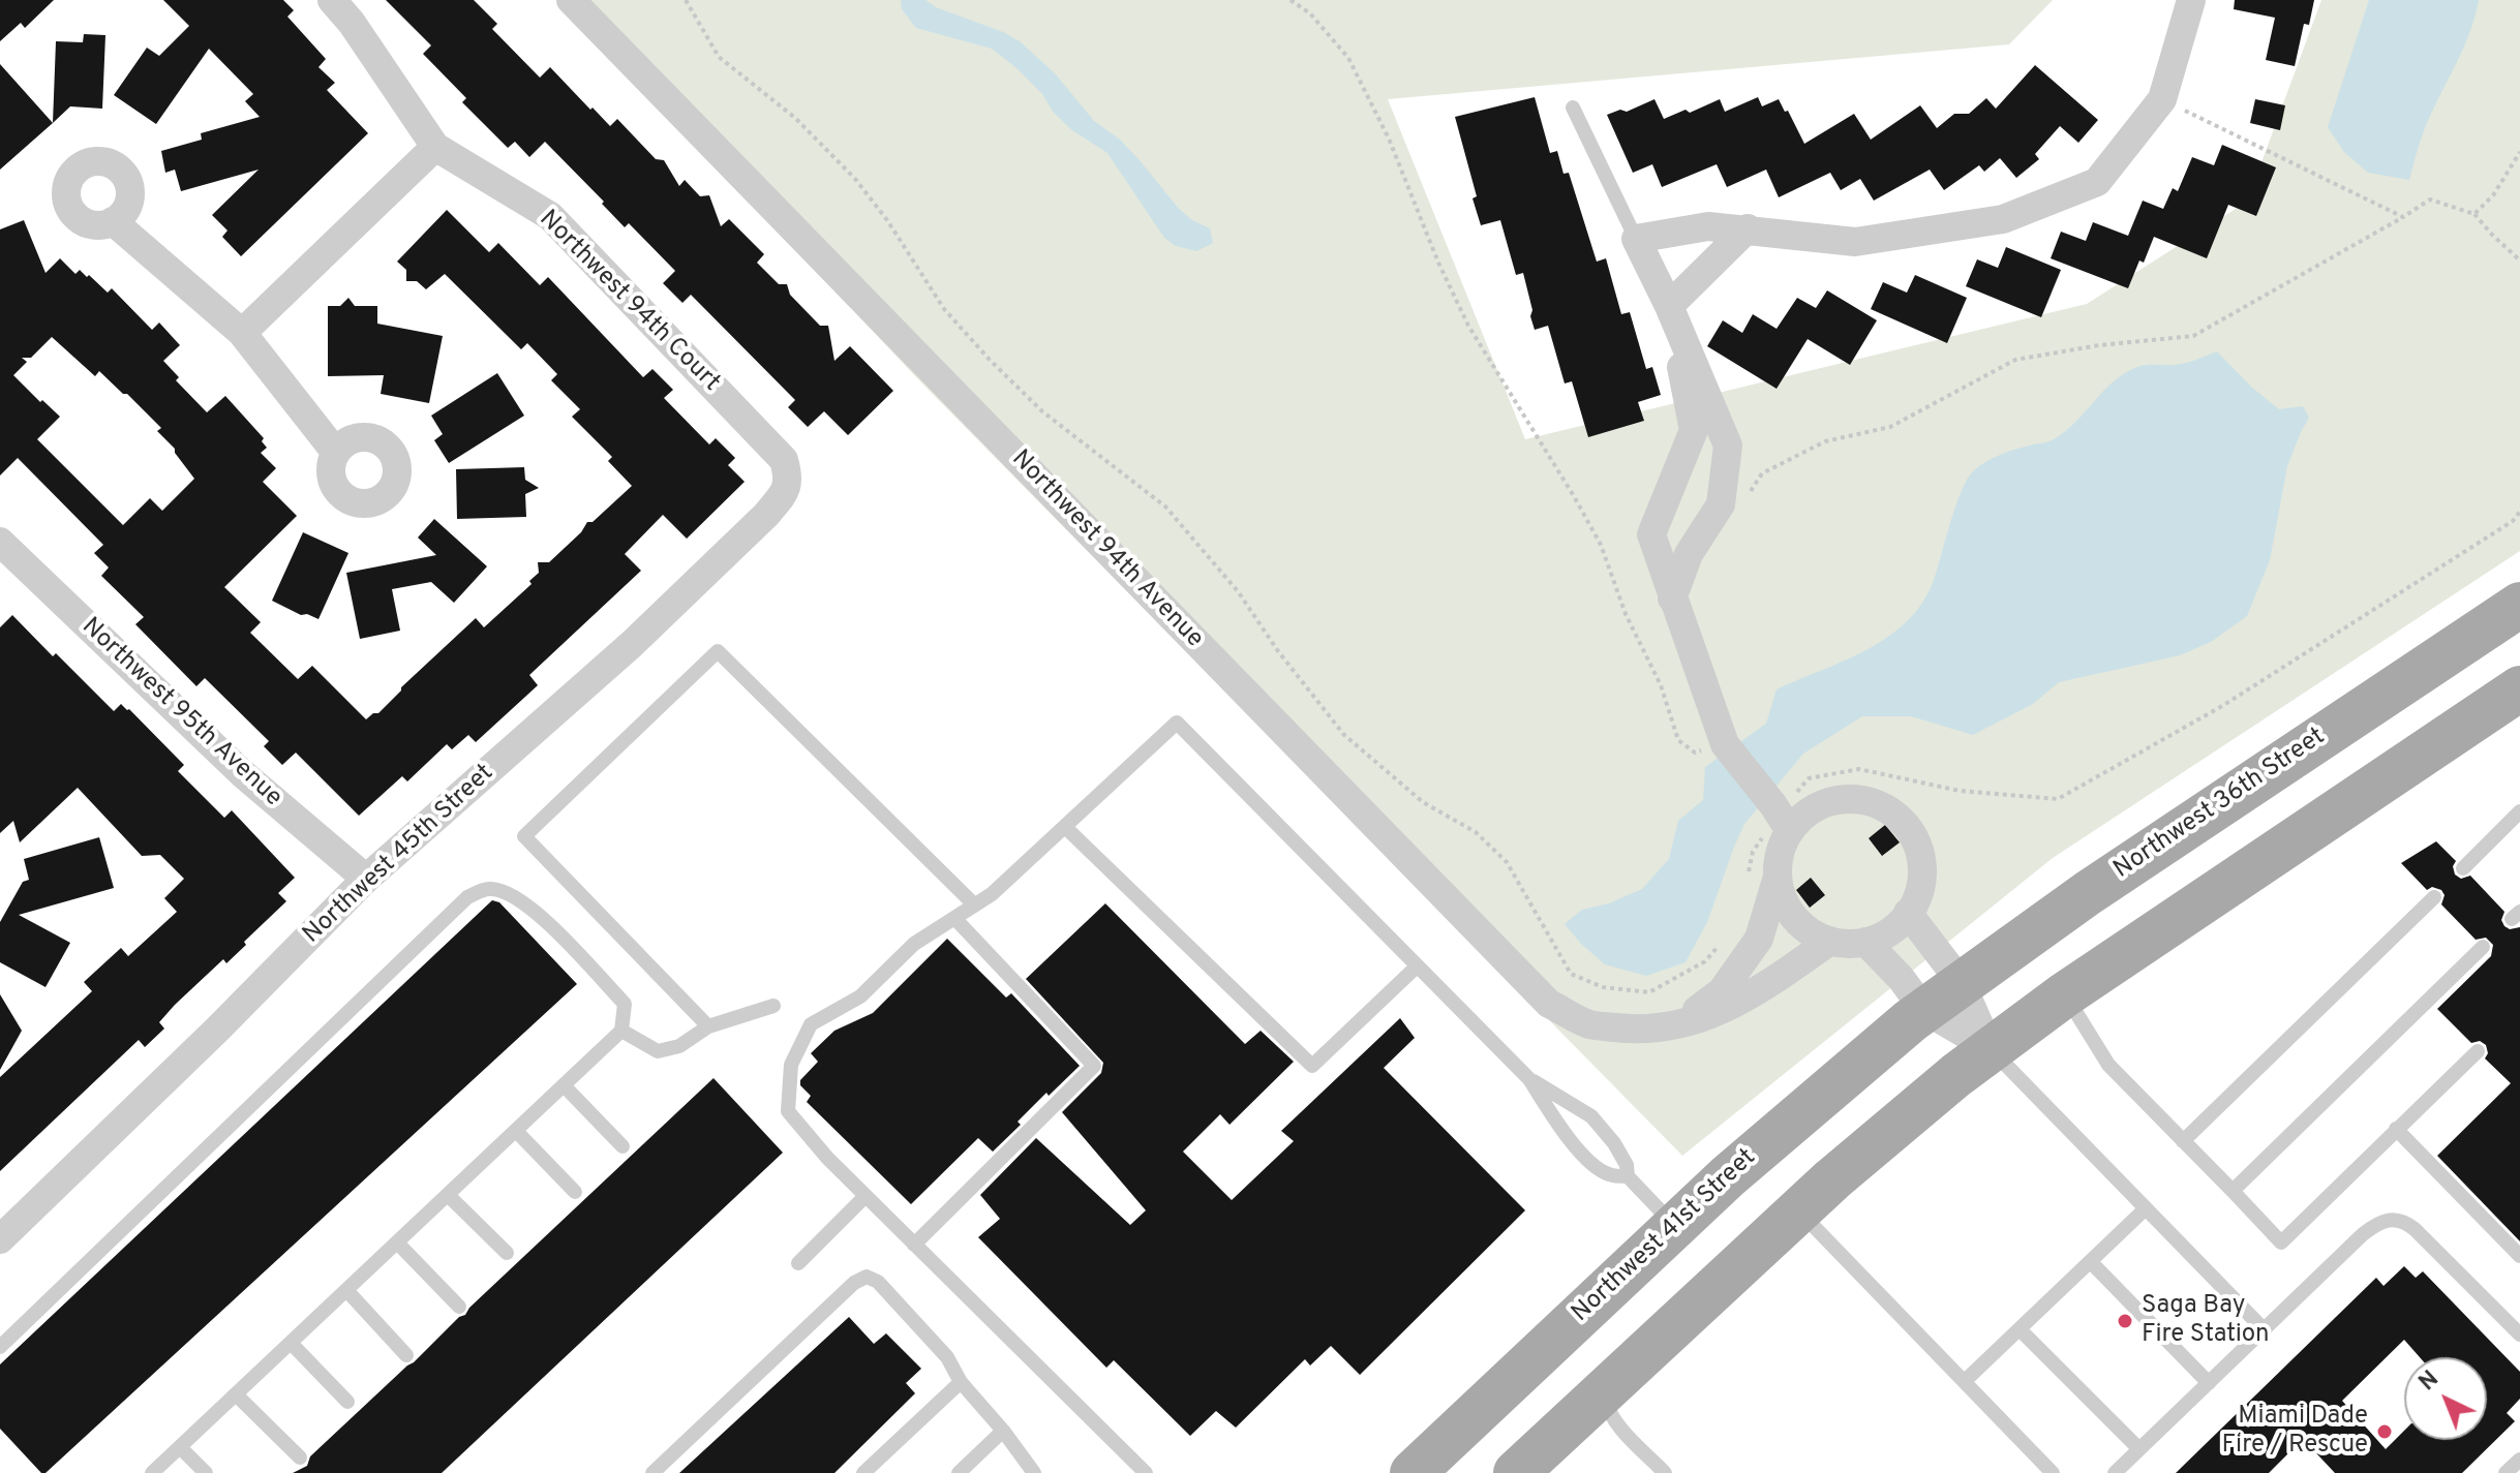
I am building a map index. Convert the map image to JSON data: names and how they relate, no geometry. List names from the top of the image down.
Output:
{
  "streets": {
    "main road": ["Northwest 36th Street", "Northwest 41st Street"],
    "street": [
      "Northwest 94th Court",
      "Northwest 94th Avenue",
      "Northwest 95th Avenue",
      "Northwest 45th Street"
    ]
  },
  "crossings": [
    ["Northwest 94th Court", "Northwest 45th Street"],
    ["Northwest 95th Avenue", "Northwest 45th Street"],
    ["Northwest 36th Street", "Northwest 41st Street"]
  ],
  "places": ["Saga Bay Fire Station", "Miami Dade Fire / Rescue"],
  "north": "top left"
}
